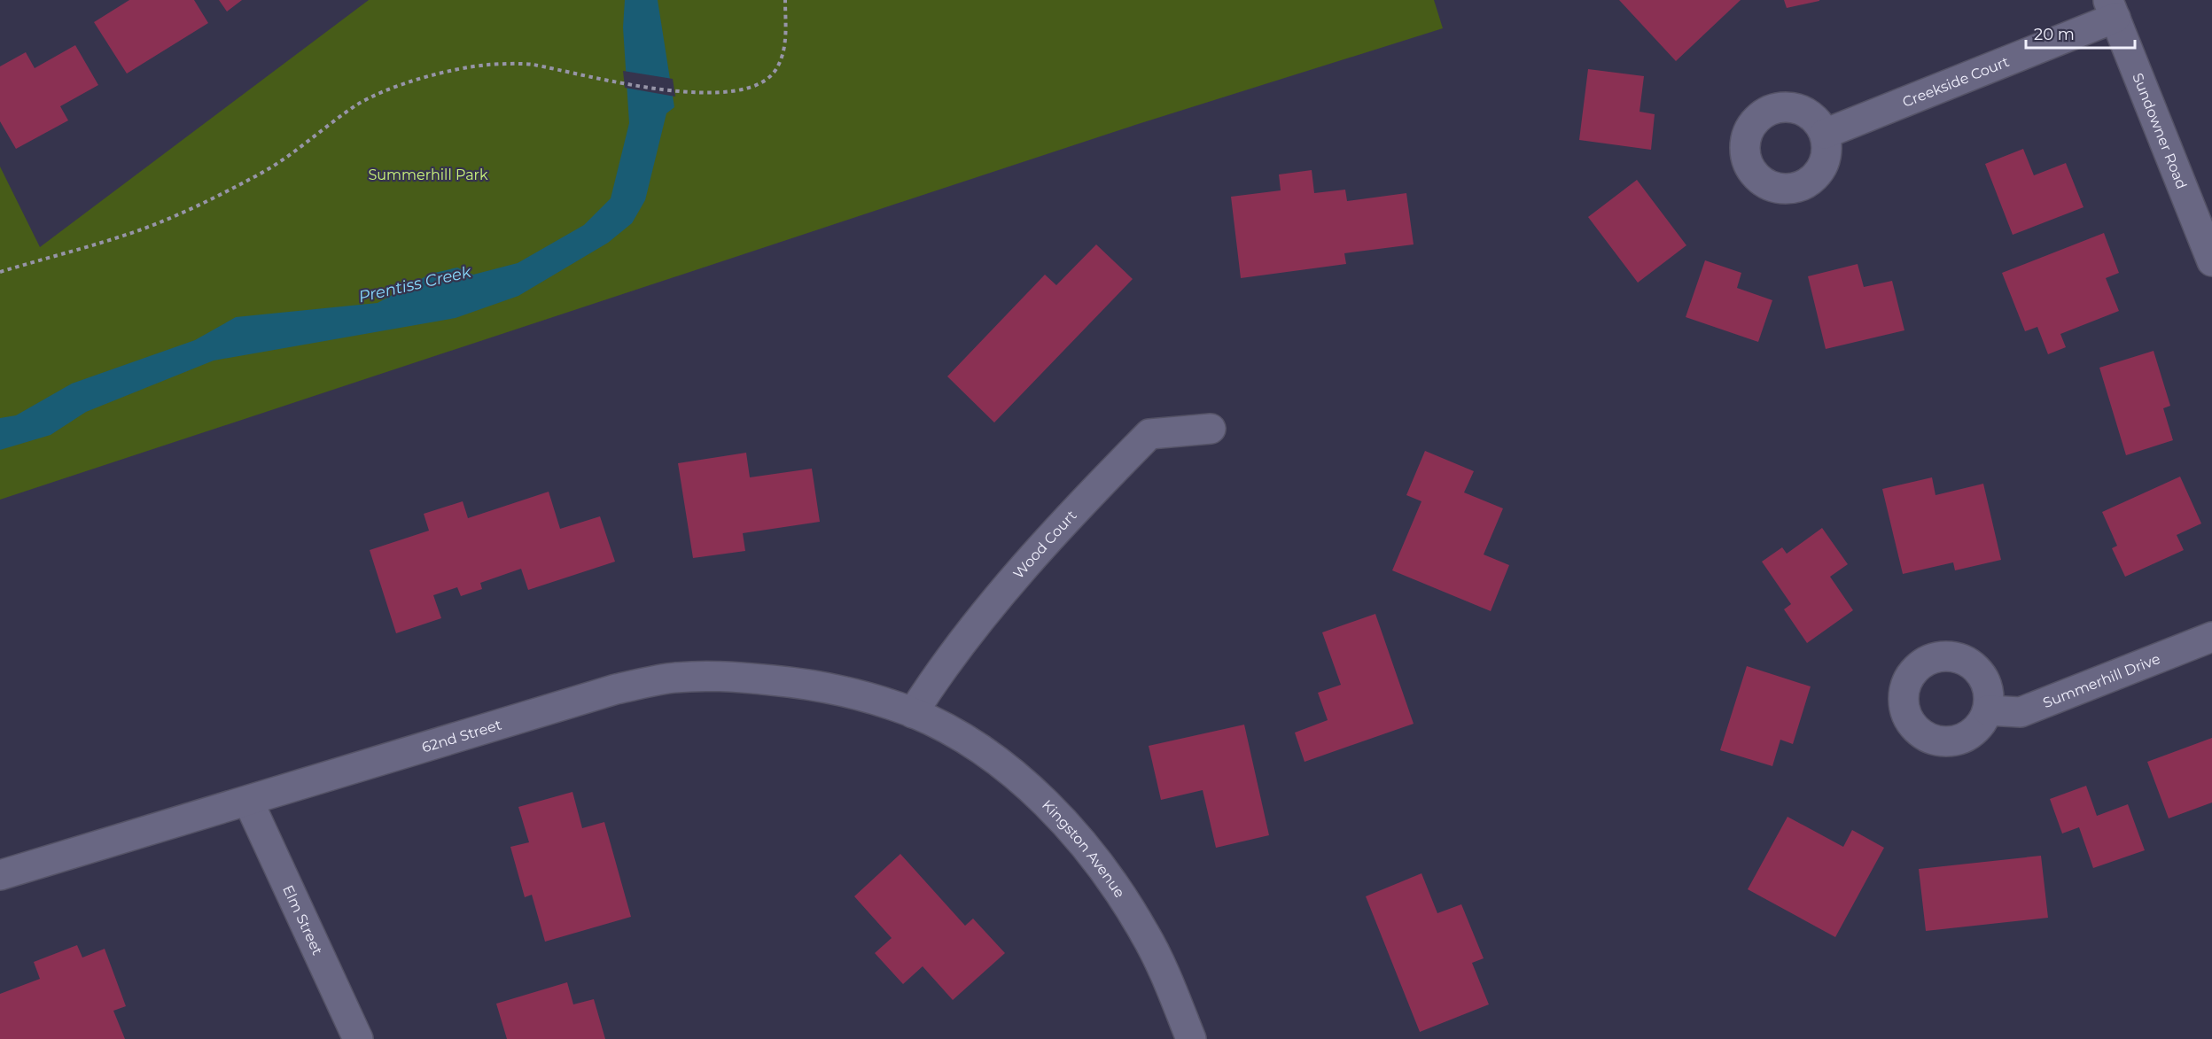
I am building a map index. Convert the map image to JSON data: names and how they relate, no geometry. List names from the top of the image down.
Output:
{
  "streets": {
    "street": [
      "Creekside Court",
      "Sundowner Road",
      "Wood Court",
      "Summerhill Drive",
      "62nd Street",
      "Kingston Avenue",
      "Elm Street"
    ]
  },
  "crossings": [
    ["Creekside Court", "Sundowner Road"],
    ["Wood Court", "62nd Street"],
    ["Wood Court", "Kingston Avenue"],
    ["62nd Street", "Kingston Avenue"],
    ["62nd Street", "Elm Street"]
  ],
  "water": ["Prentiss Creek"],
  "parks": ["Summerhill Park"],
  "scale_bar": "20 m"
}
